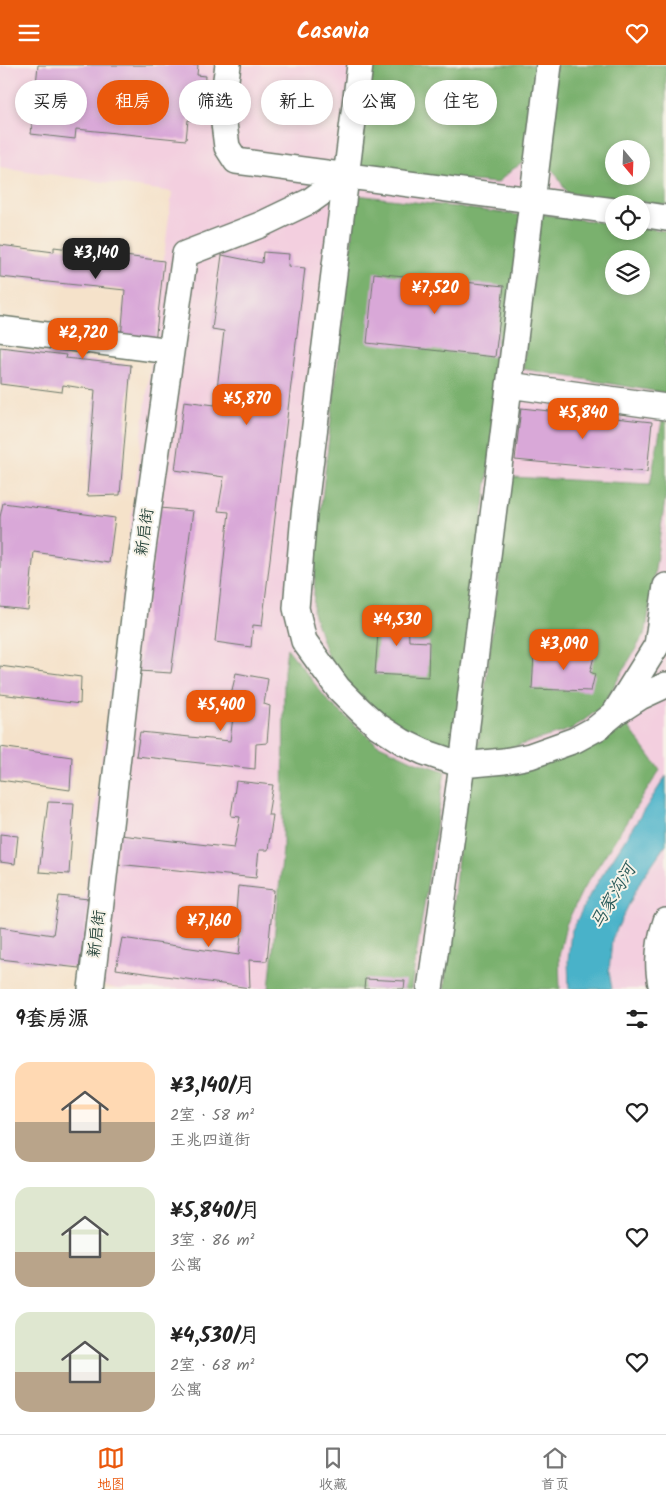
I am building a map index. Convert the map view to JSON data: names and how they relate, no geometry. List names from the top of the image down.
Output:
{
  "streets": {
    "street": ["新启街"]
  },
  "water": ["马家沟河"],
  "north": "bottom",
  "page": {
    "header": "Casavia",
    "chip": [
      "买房",
      "租房",
      "筛选",
      "新上",
      "公寓",
      "住宅"
    ],
    "price": [
      "¥3,140",
      "¥7,520",
      "¥2,720",
      "¥5,870",
      "¥5,840",
      "¥4,530",
      "¥3,090",
      "¥5,400",
      "¥7,160"
    ],
    "heading": "9套房源",
    "list": [
      {
        "name": "¥3,140/月",
        "note": "2室 · 58 m² · 王兆四道街"
      },
      {
        "name": "¥5,840/月",
        "note": "3室 · 86 m² · 公寓"
      },
      {
        "name": "¥4,530/月",
        "note": "2室 · 68 m² · 公寓"
      }
    ],
    "tabs": ["地图", "收藏", "首页"]
  }
}
